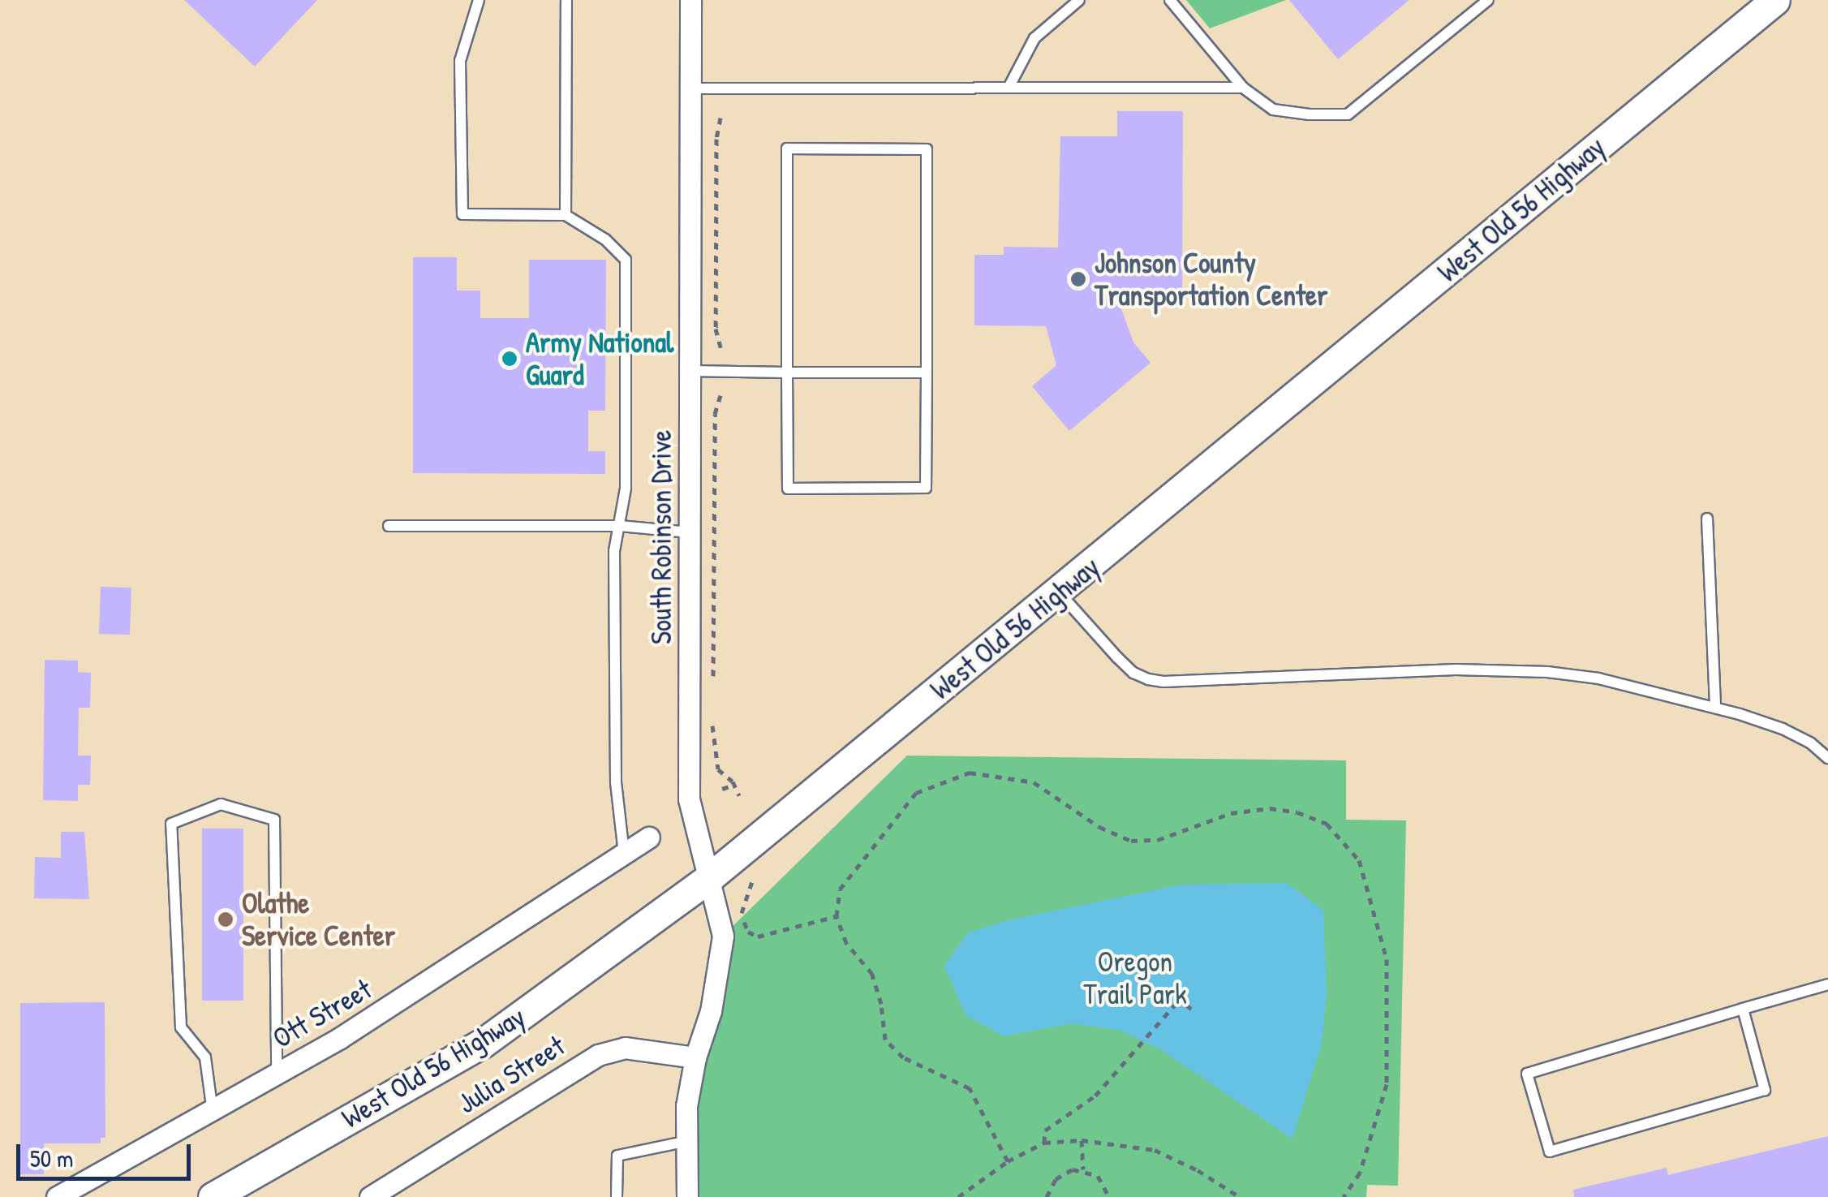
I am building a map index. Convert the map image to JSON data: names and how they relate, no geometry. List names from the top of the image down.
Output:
{
  "streets": {
    "main road": ["West Old 56 Highway"],
    "street": ["South Robinson Drive", "Ott Street", "Julia Street"]
  },
  "crossings": [
    ["West Old 56 Highway", "South Robinson Drive"],
    ["South Robinson Drive", "Julia Street"]
  ],
  "parks": ["Oregon Trail Park"],
  "places": ["Johnson County Transportation Center", "Army National Guard", "Olathe Service Center"],
  "scale_bar": "50 m"
}
